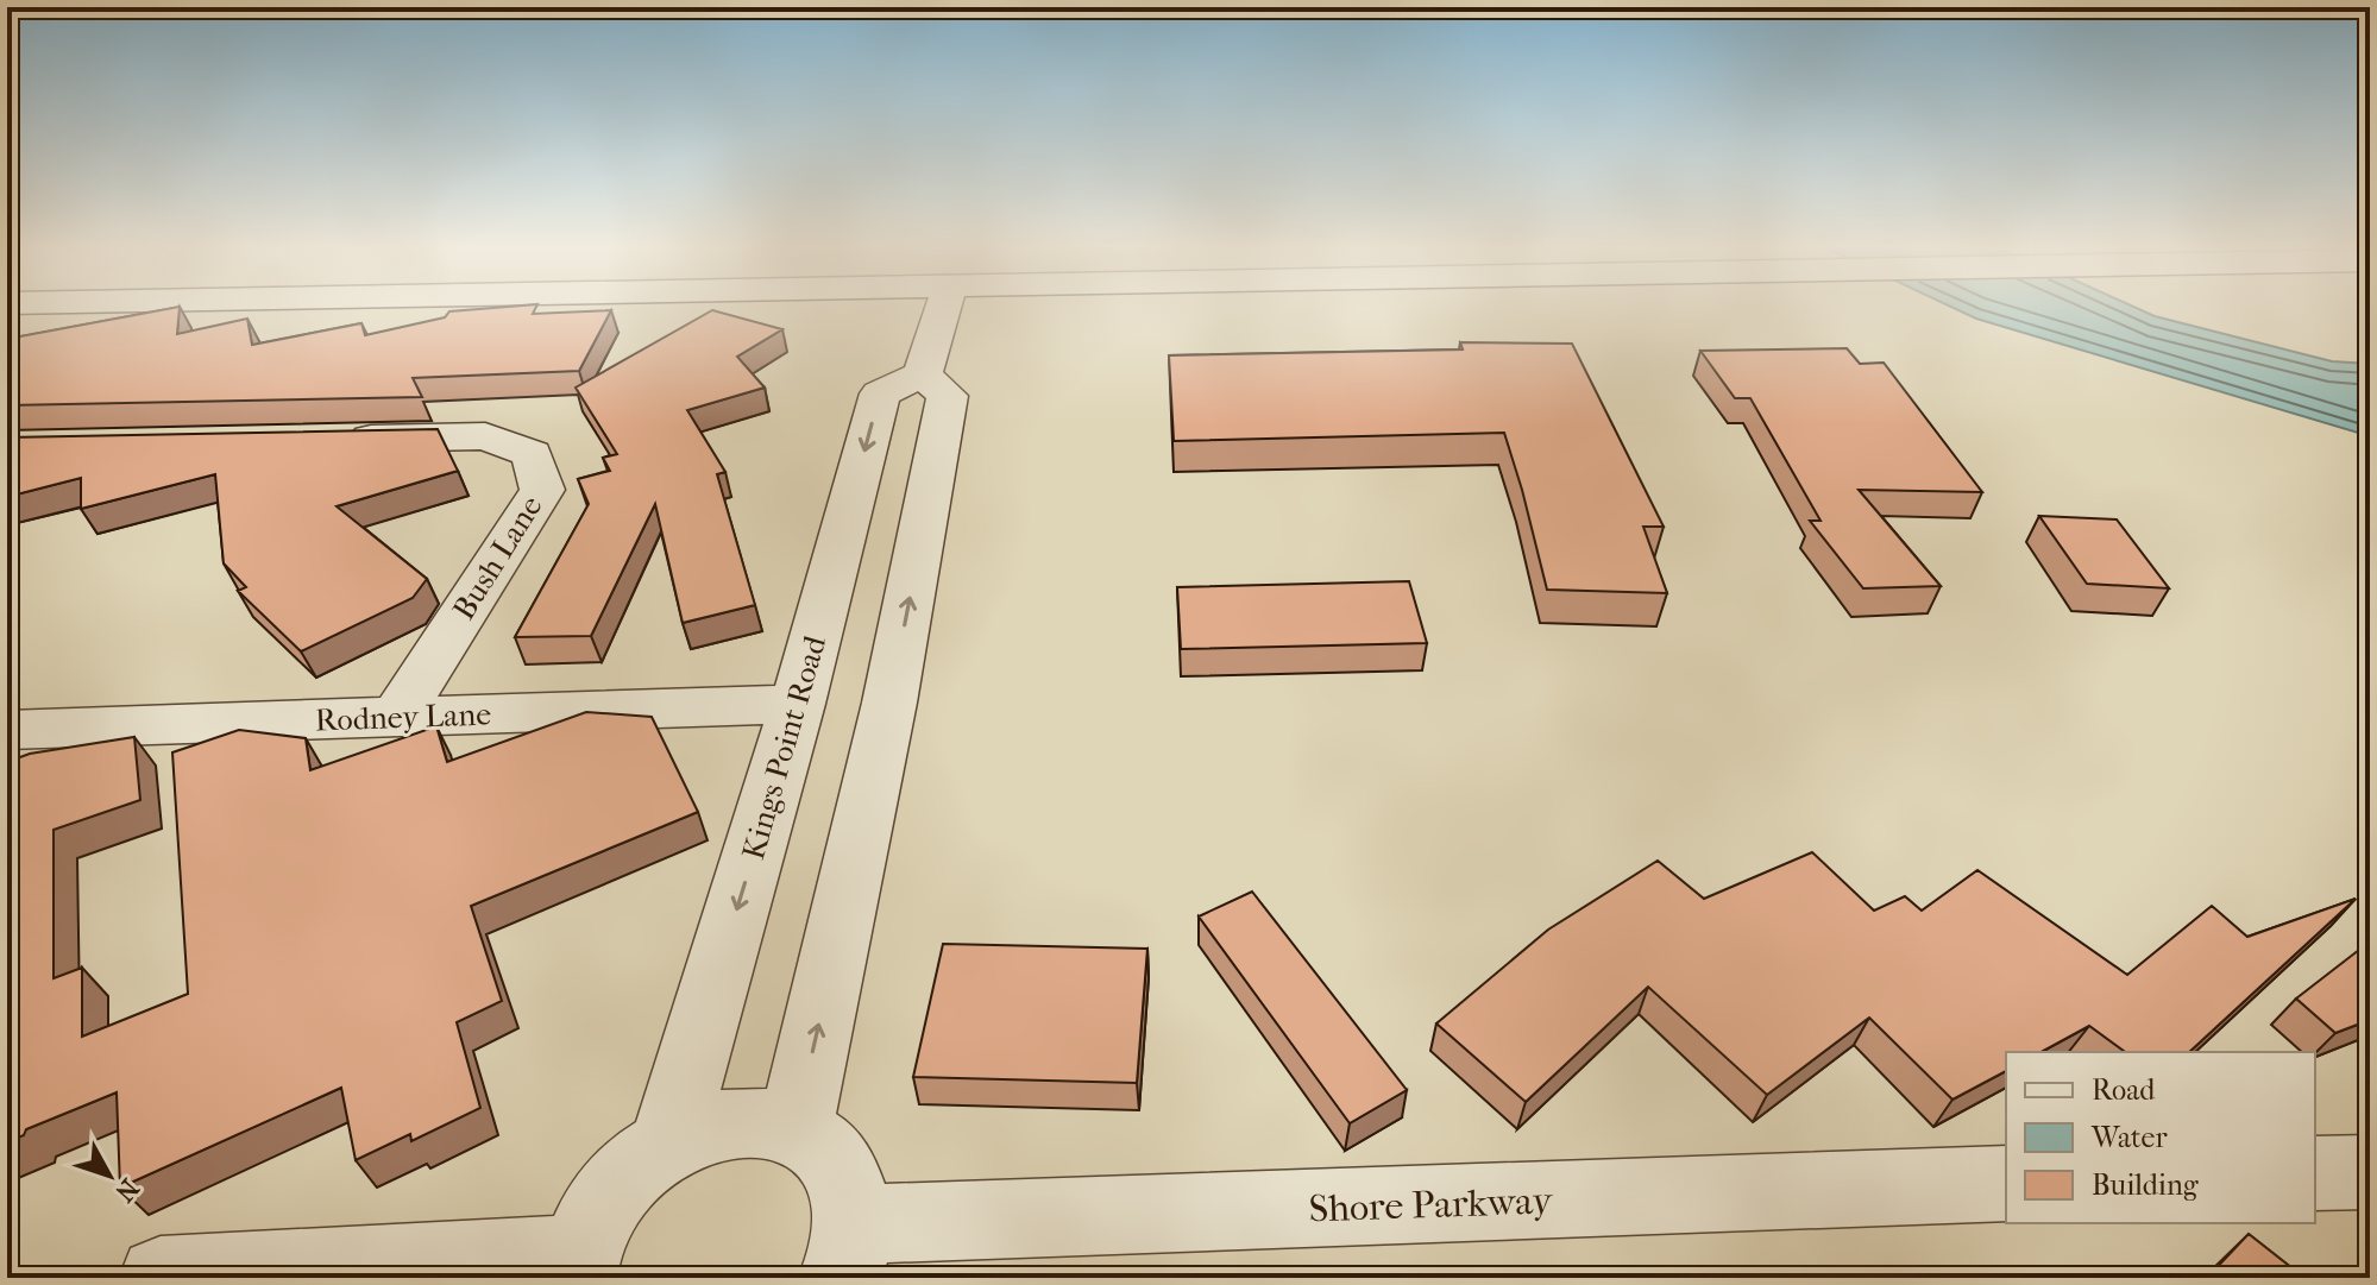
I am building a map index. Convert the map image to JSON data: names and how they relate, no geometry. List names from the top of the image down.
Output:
{
  "streets": {
    "street": [
      "Bush Lane",
      "Rodney Lane",
      "Kings Point Road",
      "Shore Parkway"
    ]
  },
  "crossings": [
    ["Bush Lane", "Rodney Lane"],
    ["Rodney Lane", "Kings Point Road"]
  ],
  "legend": ["Road", "Water", "Building"],
  "north": "bottom right"
}
